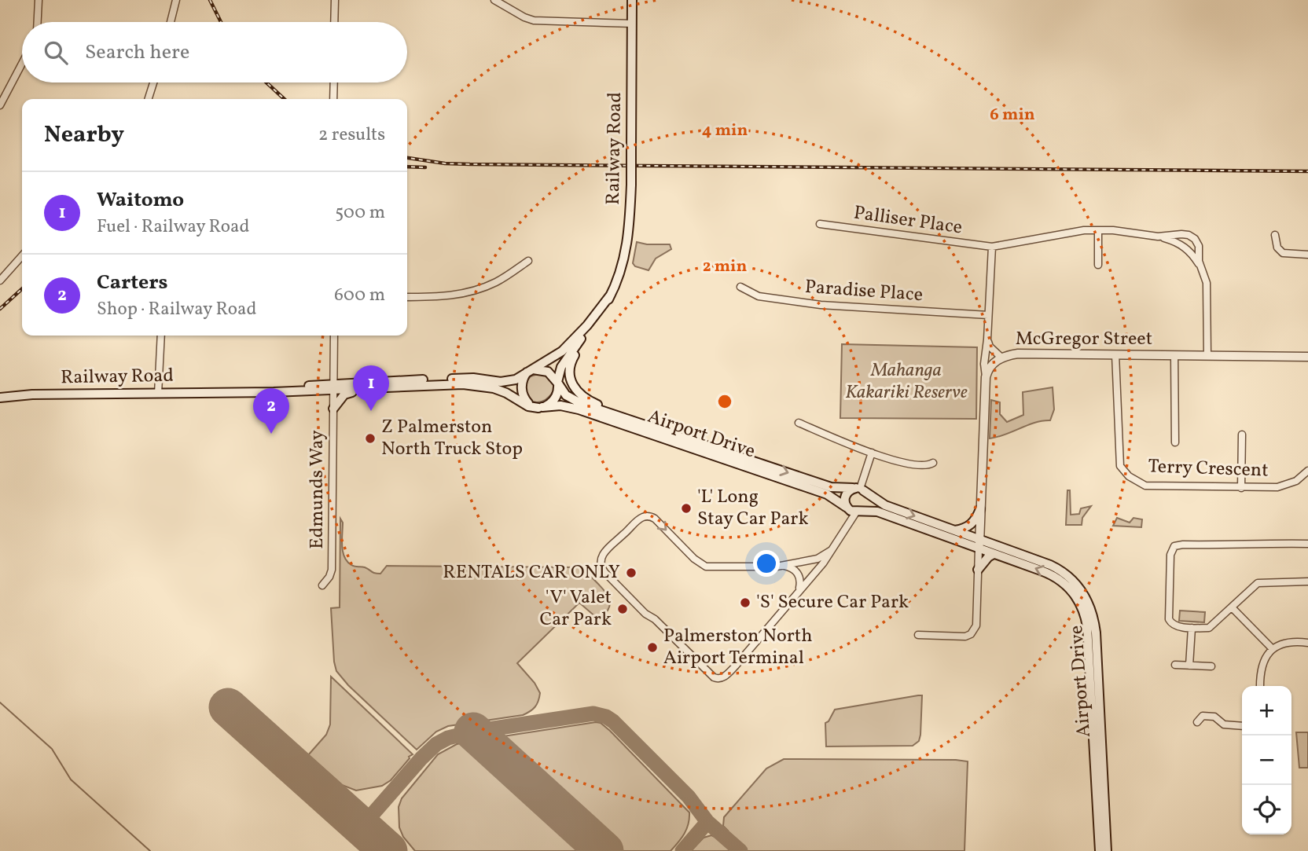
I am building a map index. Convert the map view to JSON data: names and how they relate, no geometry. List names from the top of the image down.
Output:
{
  "streets": {
    "main road": ["Railway Road", "Airport Drive"],
    "street": [
      "Palliser Place",
      "Paradise Place",
      "McGregor Street",
      "Terry Crescent",
      "Edmunds Way"
    ]
  },
  "crossings": [
    ["Railway Road", "Airport Drive"],
    ["Railway Road", "Edmunds Way"],
    ["McGregor Street", "Terry Crescent"]
  ],
  "parks": ["Mahanga Kakariki Reserve"],
  "places": [
    "Z Palmerston North Truck Stop",
    "'L' Long Stay Car Park",
    "RENTALS CAR ONLY",
    "'S' Secure Car Park",
    "'V' Valet Car Park",
    "Palmerston North Airport Terminal"
  ],
  "page": {
    "search": "Search here",
    "heading": ["Nearby", "2 results"],
    "list": [
      {
        "mark": "1",
        "name": "Waitomo",
        "note": "Fuel · Railway Road",
        "value": "500 m"
      },
      {
        "mark": "2",
        "name": "Carters",
        "note": "Shop · Railway Road",
        "value": "600 m"
      }
    ],
    "pins": ["1", "2"],
    "map_buttons": ["+", "−"]
  },
  "rings": ["6 min", "4 min", "2 min"]
}
